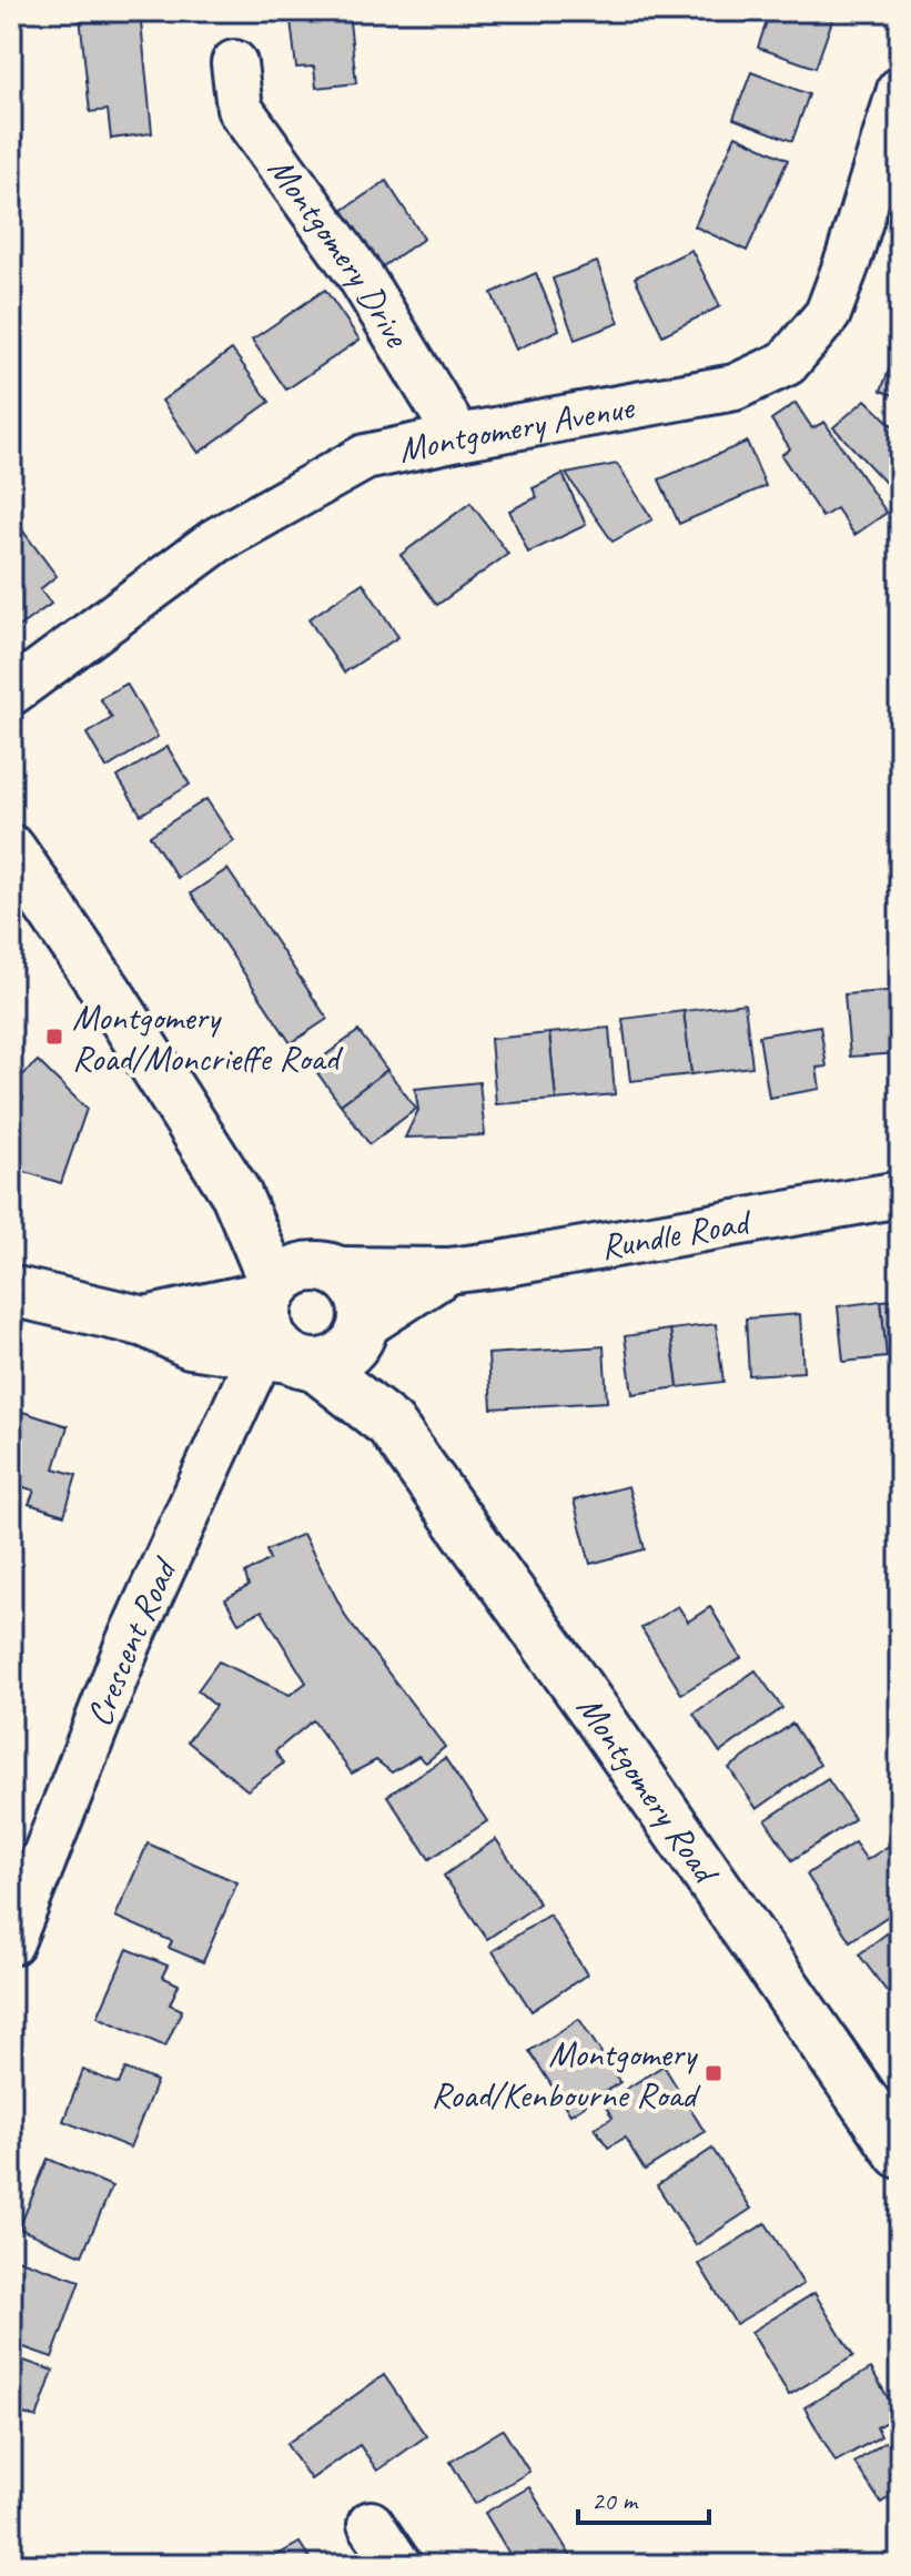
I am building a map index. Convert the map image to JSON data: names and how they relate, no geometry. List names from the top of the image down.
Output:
{
  "streets": {
    "street": [
      "Montgomery Drive",
      "Montgomery Avenue",
      "Rundle Road",
      "Crescent Road",
      "Montgomery Road"
    ]
  },
  "crossings": [
    ["Montgomery Drive", "Montgomery Avenue"],
    ["Rundle Road", "Crescent Road"],
    ["Rundle Road", "Montgomery Road"],
    ["Crescent Road", "Montgomery Road"]
  ],
  "places": {
    "transit": ["Montgomery Road/Moncrieffe Road", "Montgomery Road/Kenbourne Road"]
  },
  "scale_bar": "20 m"
}
